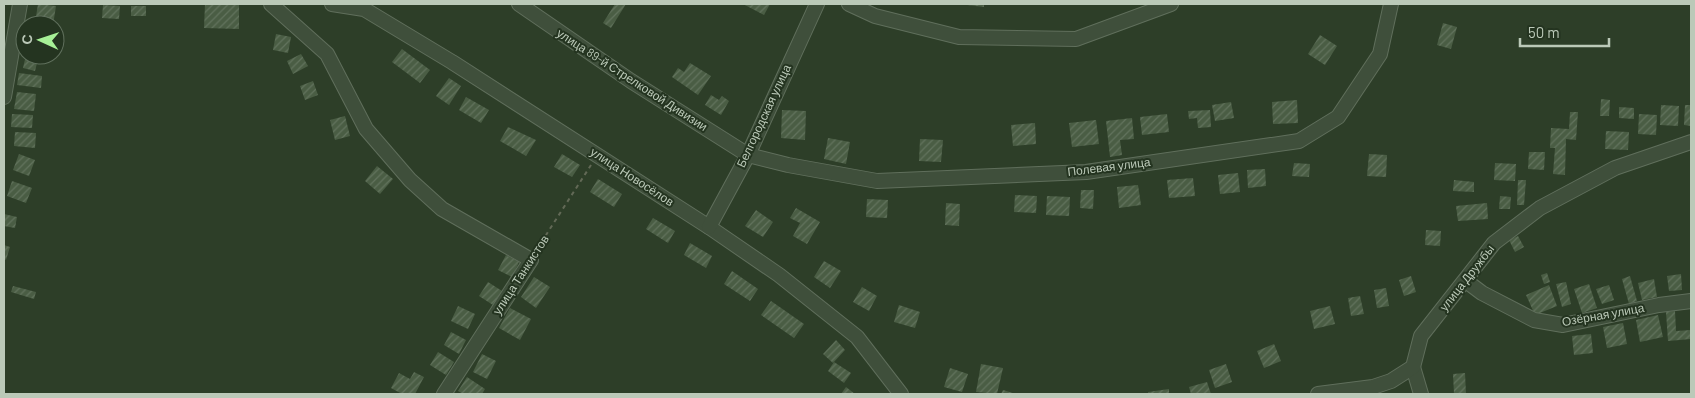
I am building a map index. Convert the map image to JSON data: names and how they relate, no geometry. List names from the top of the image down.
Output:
{
  "streets": {
    "street": [
      "улица 89-й Стрелковой Дивизии",
      "Белгородская улица",
      "Полевая улица",
      "улица Новосёлов",
      "улица Танкистов",
      "улица Дружбы",
      "Озёрная улица"
    ]
  },
  "crossings": [
    ["улица 89-й Стрелковой Дивизии", "Белгородская улица"],
    ["улица 89-й Стрелковой Дивизии", "Полевая улица"],
    ["Белгородская улица", "Полевая улица"],
    ["Белгородская улица", "улица Новосёлов"],
    ["улица Новосёлов", "улица Танкистов"],
    ["улица Дружбы", "Озёрная улица"]
  ],
  "scale_bar": "50 m",
  "north": "left"
}
